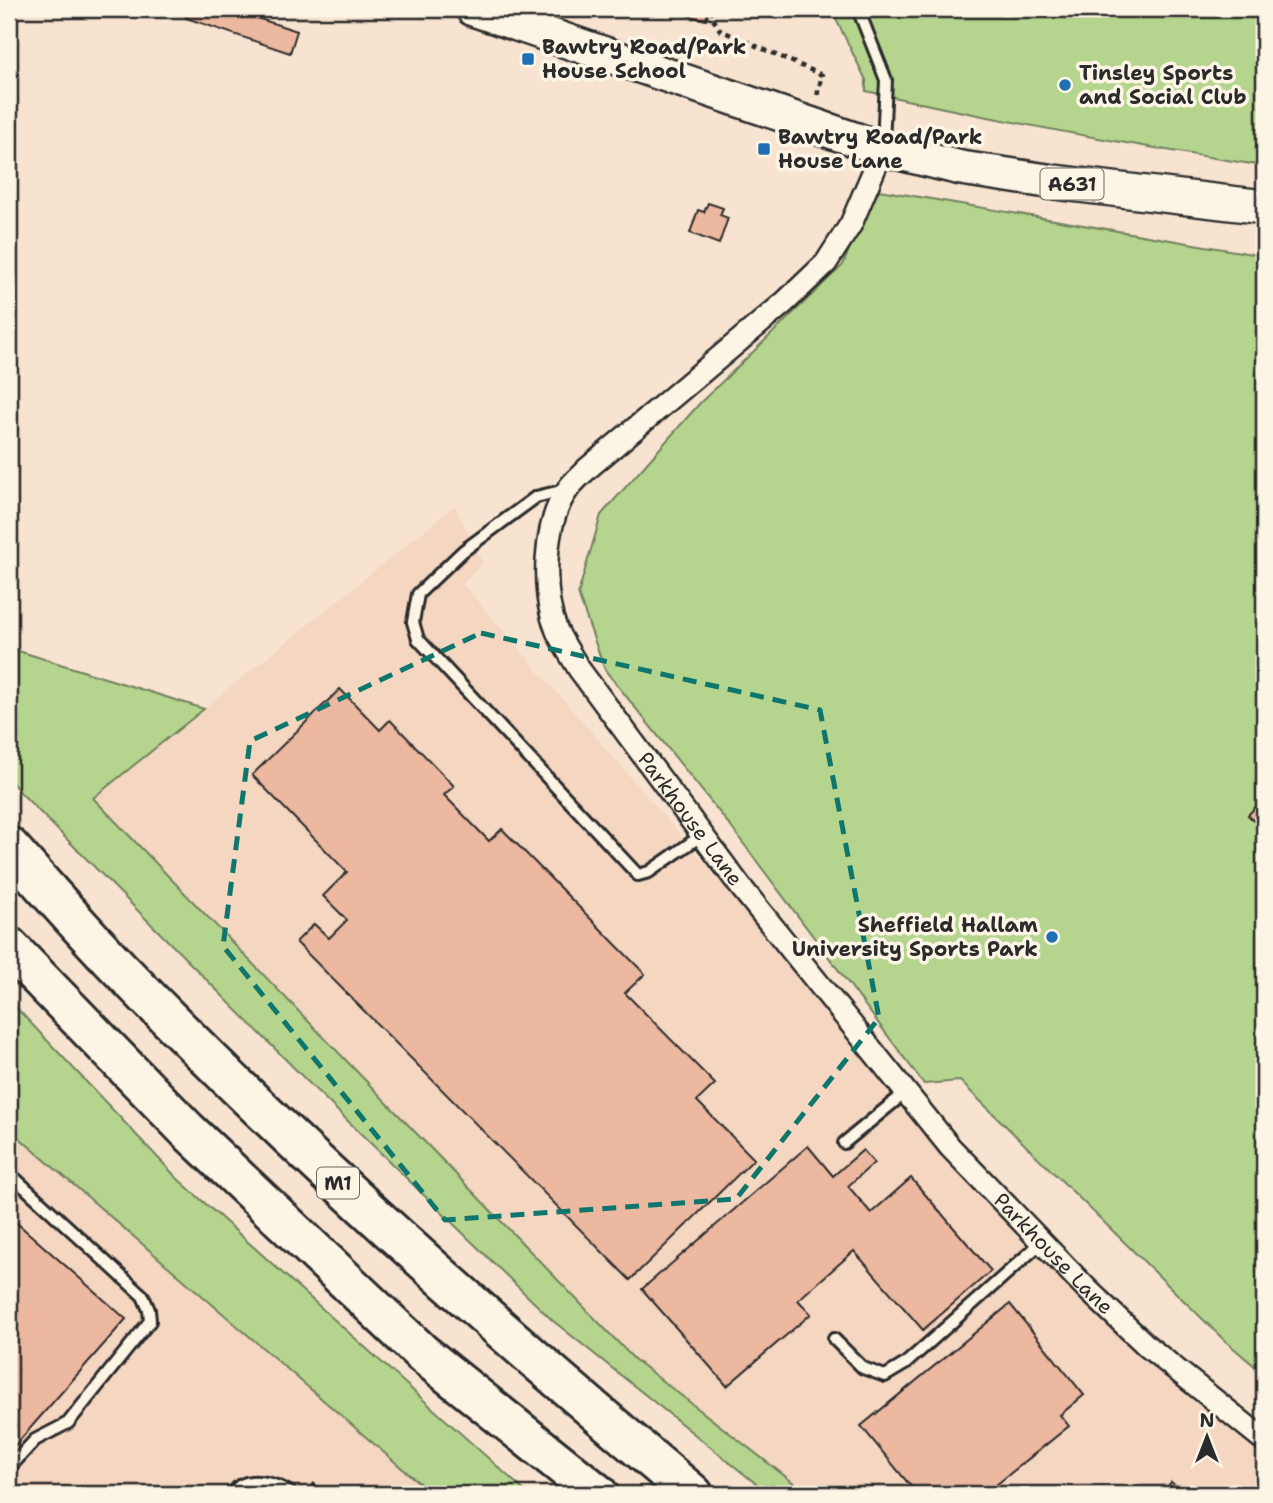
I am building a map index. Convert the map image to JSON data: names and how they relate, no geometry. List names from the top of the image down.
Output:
{
  "streets": {
    "highway": ["M1"],
    "main road": ["A631"],
    "street": ["Parkhouse Lane"]
  },
  "crossings": [
    ["A631", "Parkhouse Lane"]
  ],
  "places": {
    "transit": ["Bawtry Road/Park House School", "Bawtry Road/Park House Lane"],
    "other": ["Tinsley Sports and Social Club", "Sheffield Hallam University Sports Park"]
  },
  "north": "top"
}
